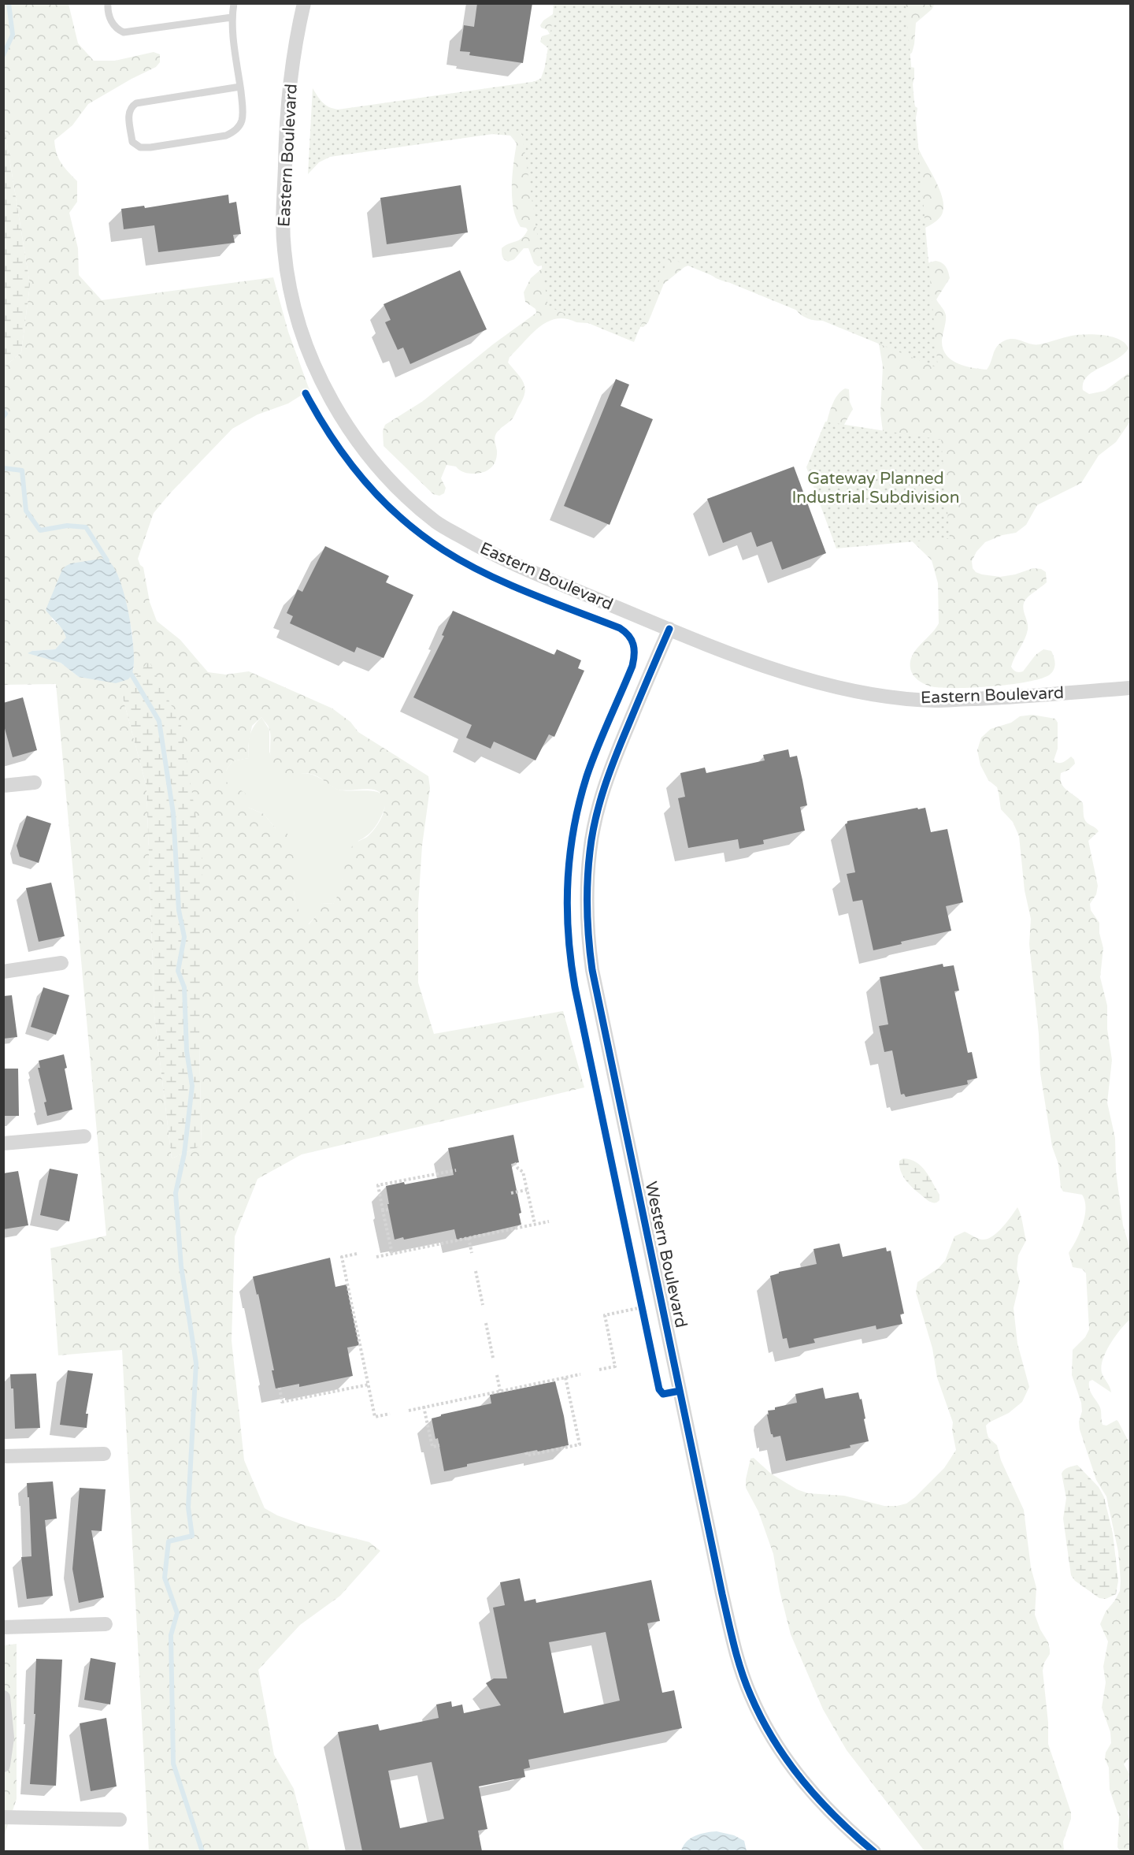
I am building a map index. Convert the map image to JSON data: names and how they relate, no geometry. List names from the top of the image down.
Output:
{
  "streets": {
    "street": ["Eastern Boulevard", "Western Boulevard"]
  },
  "crossings": [
    ["Eastern Boulevard", "Western Boulevard"]
  ],
  "parks": ["Gateway Planned Industrial Subdivision"]
}
